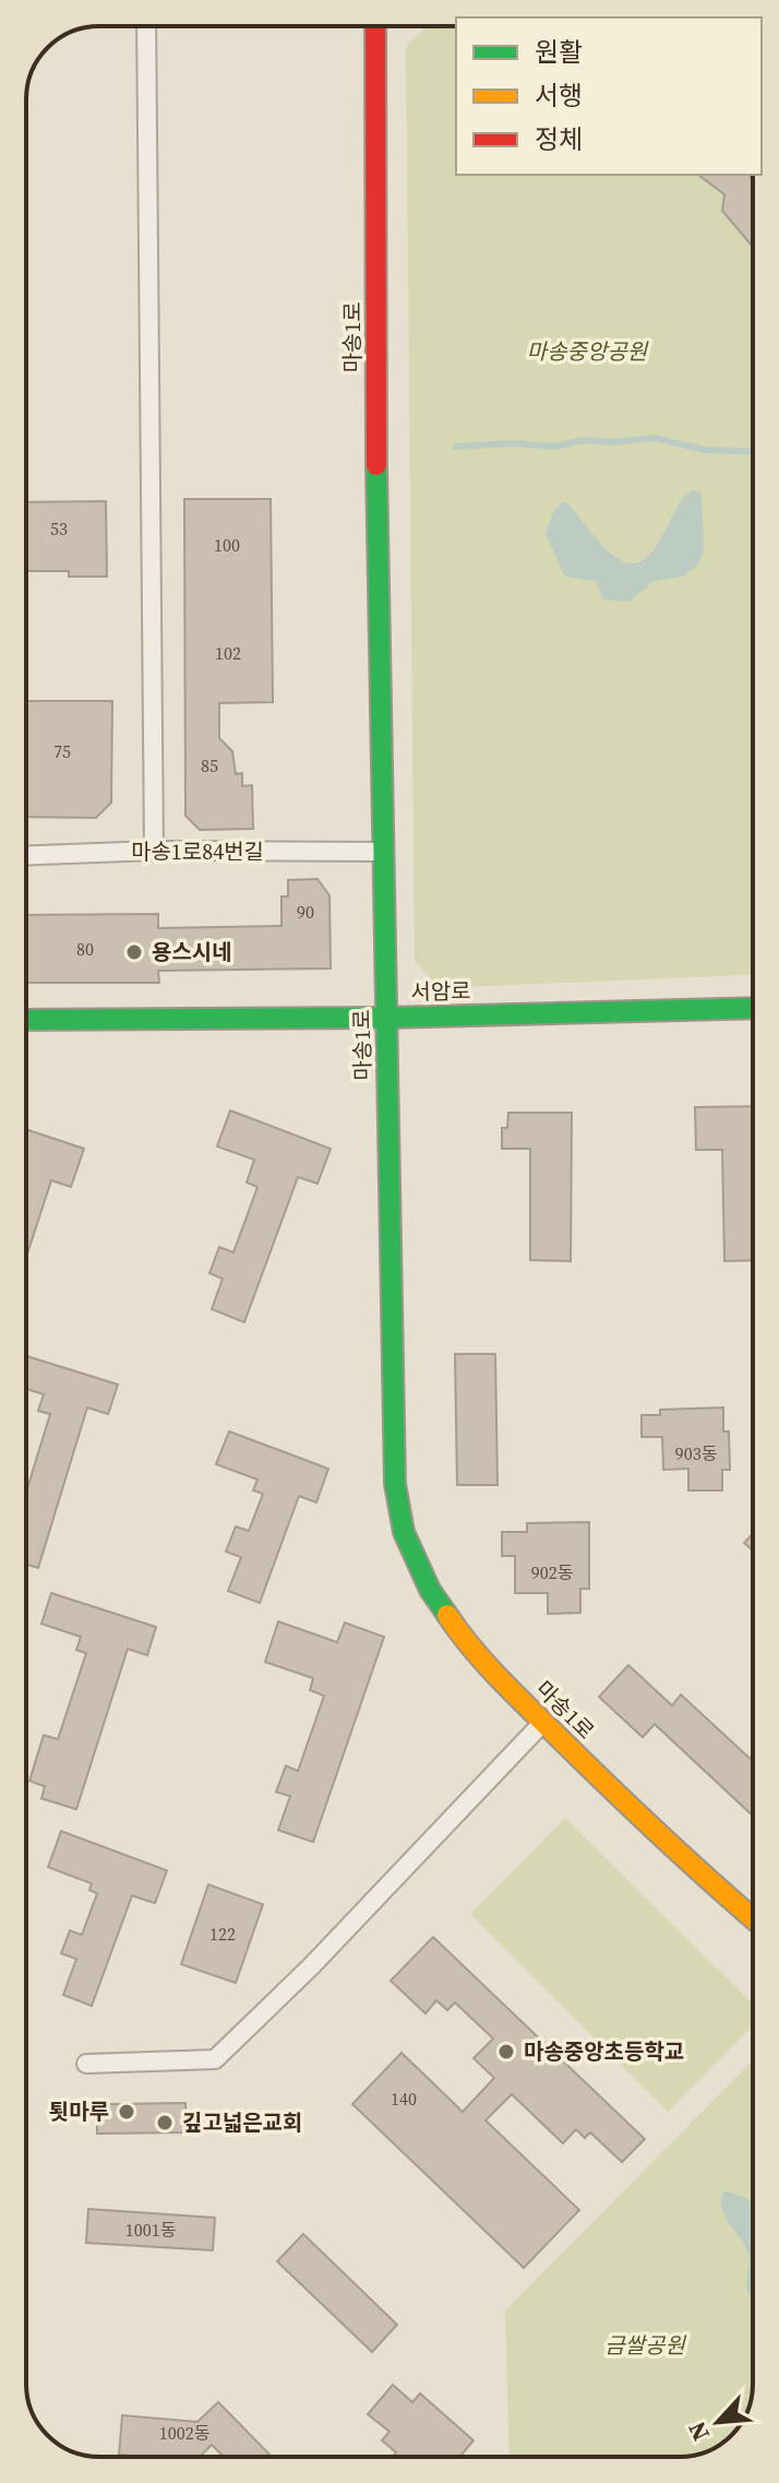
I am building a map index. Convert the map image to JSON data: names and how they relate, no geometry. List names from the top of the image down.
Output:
{
  "streets": {
    "street": ["마송1로", "마송1로84번길", "서암로"]
  },
  "crossings": [
    ["마송1로", "마송1로84번길"],
    ["마송1로", "서암로"]
  ],
  "parks": ["마송중앙공원", "금쌀공원"],
  "places": [
    "용스시네",
    "마송중앙초등학교",
    "툇마루",
    "깊고넓은교회"
  ],
  "house_numbers": [
    "53",
    "100",
    "102",
    "75",
    "85",
    "90",
    "80",
    "903동",
    "902동",
    "122",
    "140",
    "1001동",
    "1002동"
  ],
  "legend": ["원활", "서행", "정체"],
  "north": "bottom left"
}
